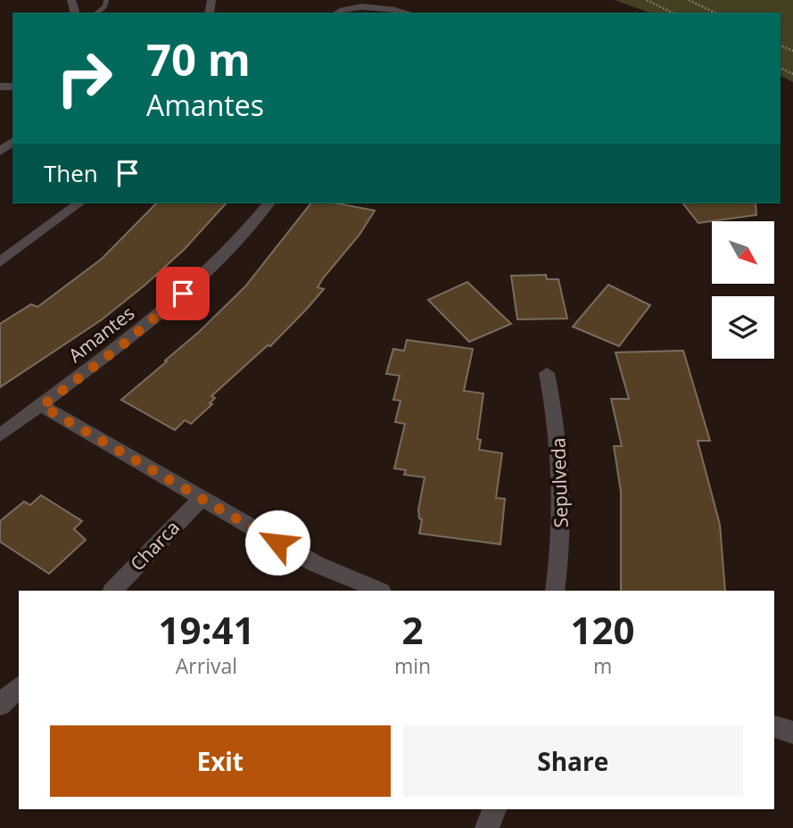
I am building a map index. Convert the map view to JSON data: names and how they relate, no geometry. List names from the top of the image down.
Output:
{
  "streets": {
    "street": ["Amantes", "Sepulveda", "Charca"]
  },
  "north": "bottom right",
  "page": {
    "turn": ["70 m", "Amantes"],
    "then": "Then",
    "eta": [
      "19:41",
      "Arrival",
      "2",
      "min",
      "120",
      "m"
    ],
    "buttons": ["Exit", "Share"]
  }
}
